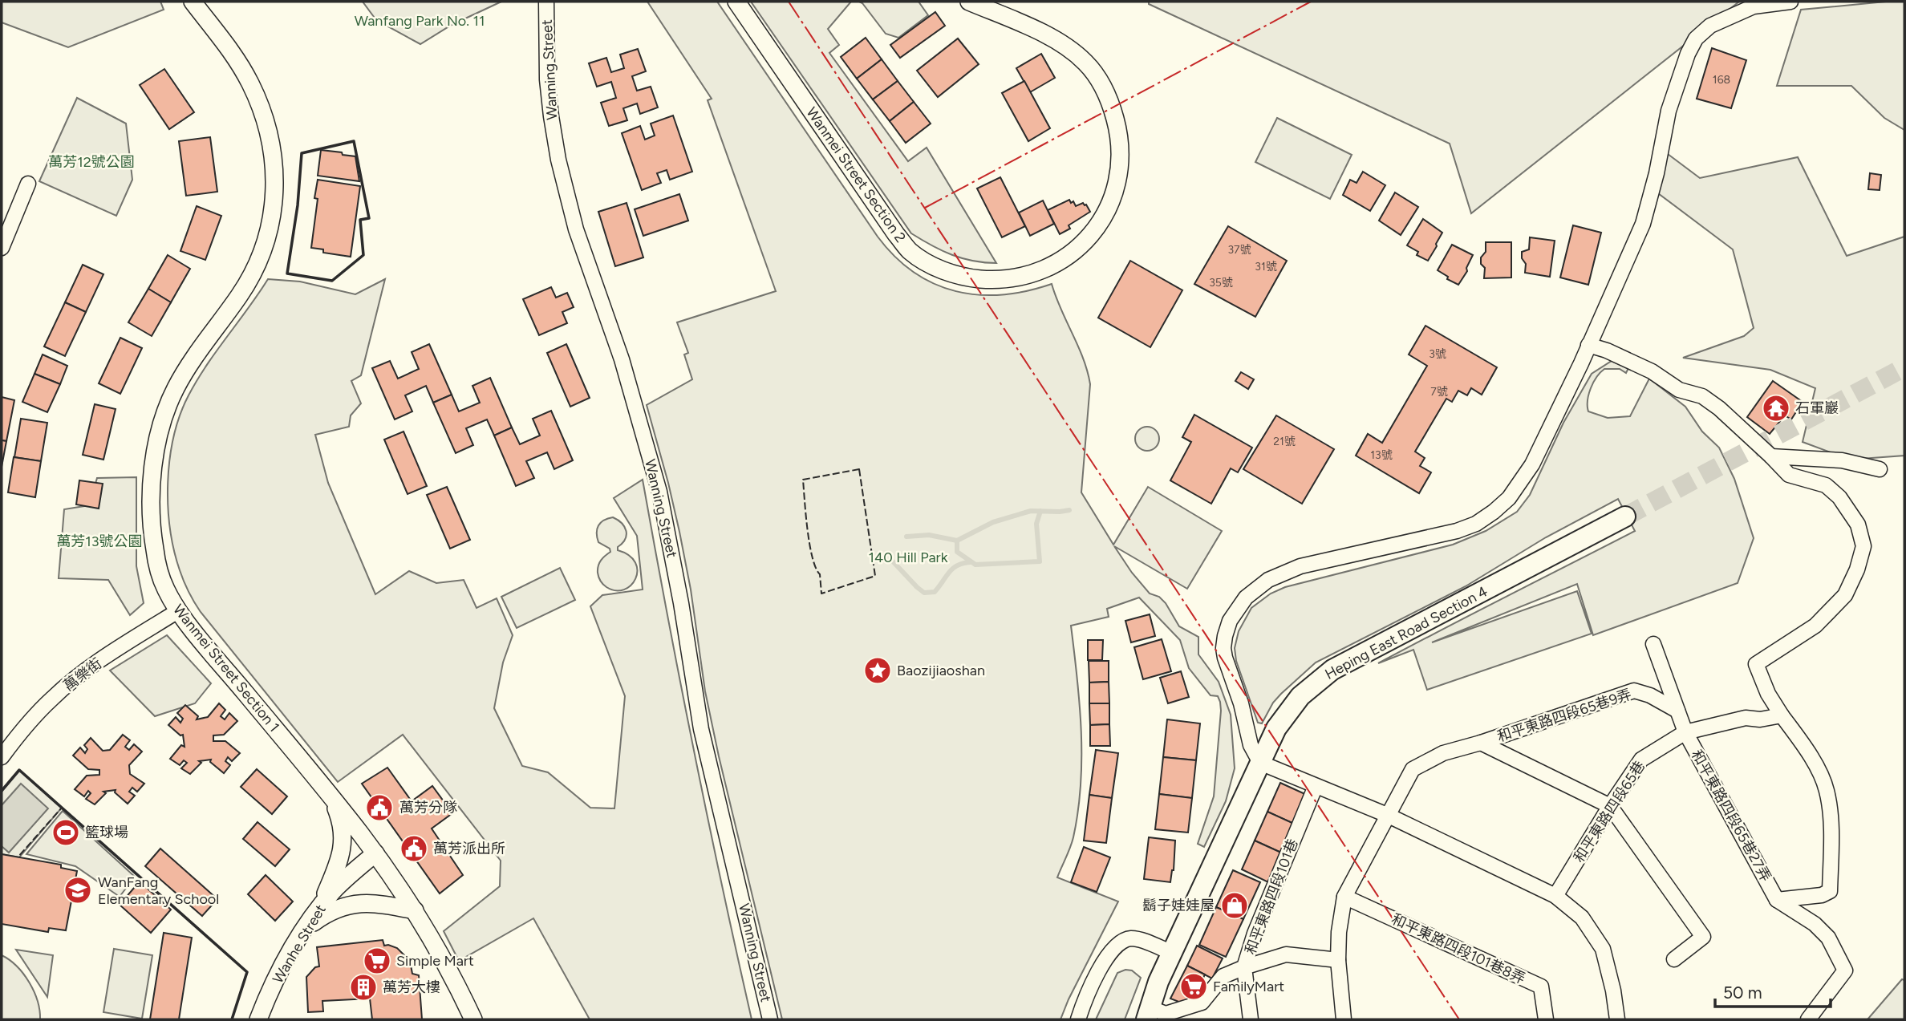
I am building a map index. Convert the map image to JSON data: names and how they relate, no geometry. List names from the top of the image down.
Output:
{
  "streets": {
    "main road": ["Heping East Road Section 4"],
    "street": [
      "Wanning Street",
      "Wanmei Street Section 2",
      "Wanmei Street Section 1",
      "萬樂街",
      "和平東路四段65巷9弄",
      "和平東路四段65巷",
      "和平東路四段65巷27弄",
      "和平東路四段101巷",
      "Wanhe Street",
      "和平東路四段101巷8弄"
    ]
  },
  "crossings": [
    ["Heping East Road Section 4", "和平東路四段101巷"],
    ["Wanmei Street Section 1", "萬樂街"],
    ["Wanmei Street Section 1", "Wanhe Street"],
    ["和平東路四段65巷9弄", "和平東路四段65巷"],
    ["和平東路四段65巷", "和平東路四段65巷27弄"]
  ],
  "parks": [
    "Wanfang Park No. 11",
    "萬芳12號公園",
    "萬芳13號公園",
    "140 Hill Park"
  ],
  "places": {
    "temple": ["石軍巖"],
    "place": ["Baozijiaoshan"],
    "public building": ["萬芳分隊", "萬芳派出所"],
    "sports": ["籃球場"],
    "school or university": ["WanFang Elementary School"],
    "shop": ["鬍子娃娃屋"],
    "supermarket": ["Simple Mart", "FamilyMart"],
    "building": ["萬芳大樓"]
  },
  "house_numbers": [
    "168",
    "37號",
    "31號",
    "35號",
    "3號",
    "7號",
    "21號",
    "13號"
  ],
  "scale_bar": "50 m"
}
